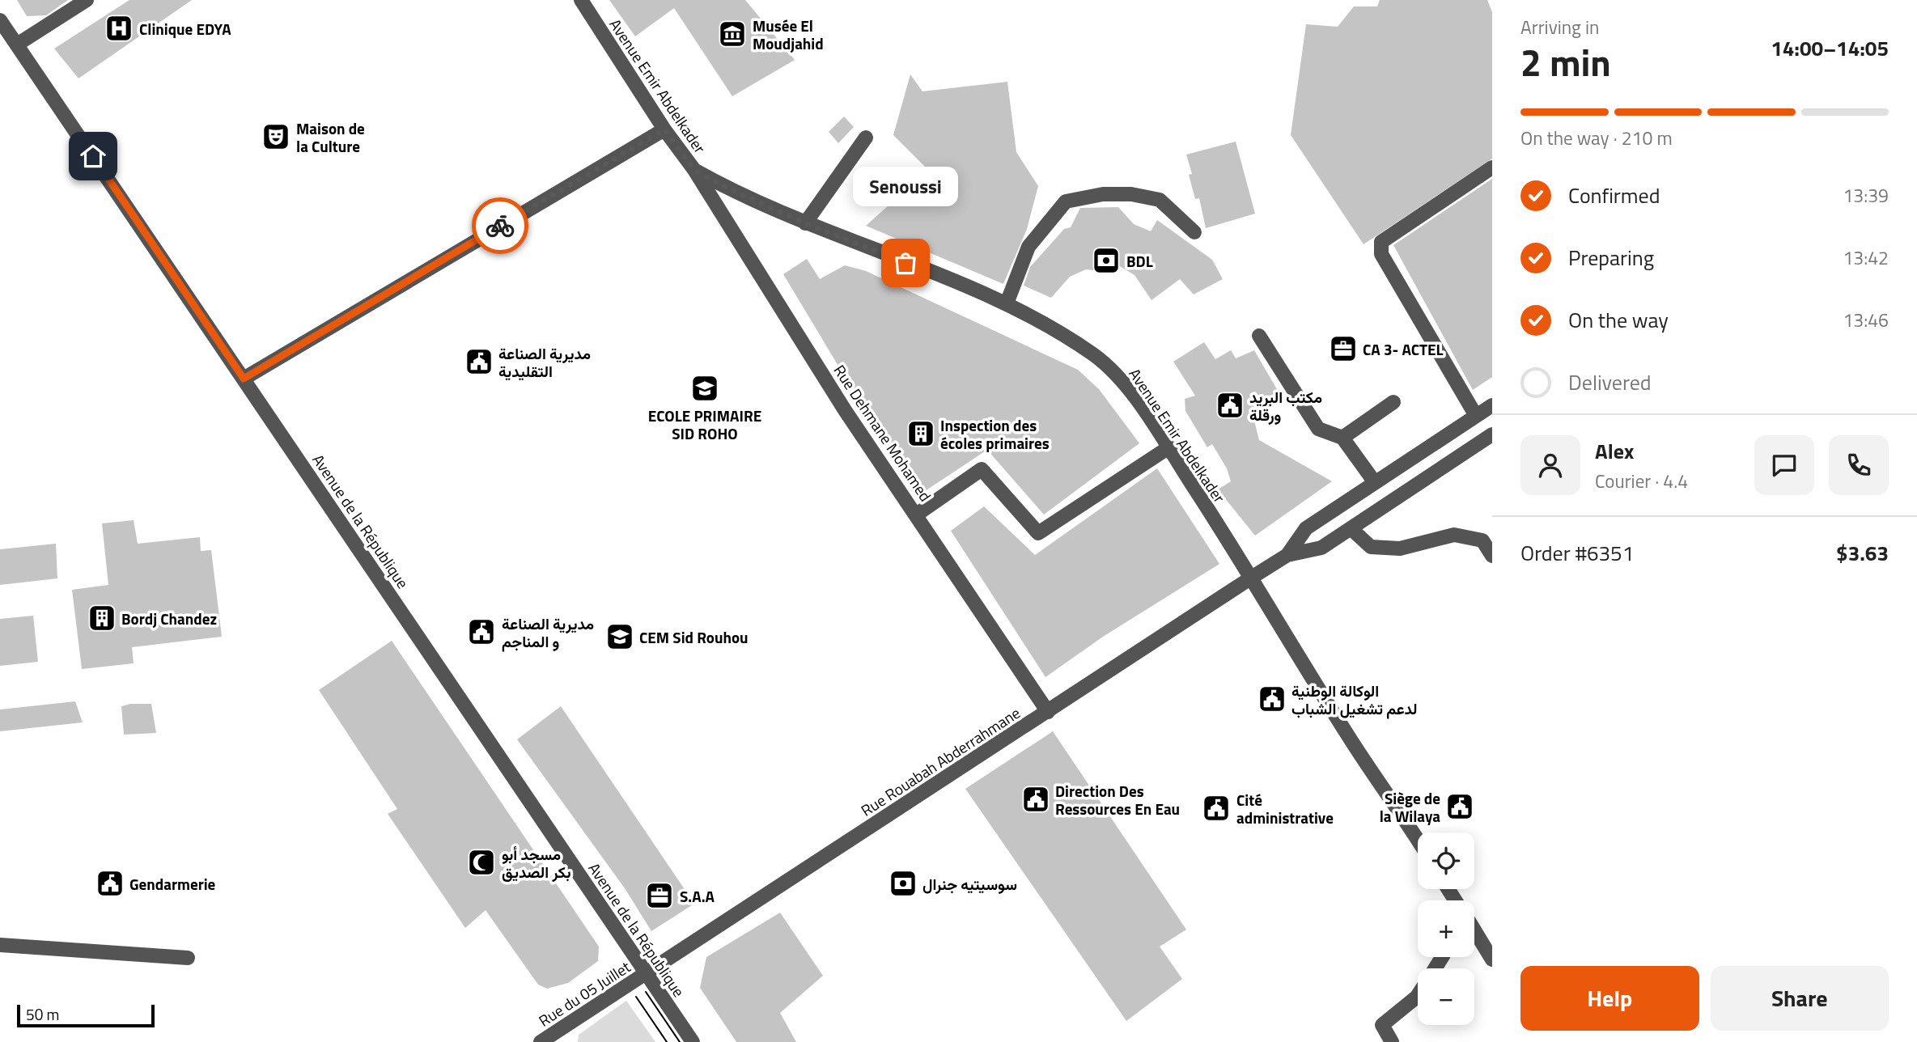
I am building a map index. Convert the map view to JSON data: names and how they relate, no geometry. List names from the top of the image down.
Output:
{
  "streets": {
    "street": [
      "Avenue Emir Abdelkader",
      "Rue Dehmane Mohamed",
      "Avenue de la République",
      "Rue Rouabah Abderrahmane",
      "Rue du 05 Juillet"
    ]
  },
  "crossings": [
    ["Avenue Emir Abdelkader", "Rue Dehmane Mohamed"],
    ["Avenue Emir Abdelkader", "Rue Rouabah Abderrahmane"],
    ["Rue Dehmane Mohamed", "Rue Rouabah Abderrahmane"],
    ["Avenue de la République", "Rue Rouabah Abderrahmane"],
    ["Avenue de la République", "Rue du 05 Juillet"],
    ["Rue Rouabah Abderrahmane", "Rue du 05 Juillet"]
  ],
  "places": {
    "hospital": ["Clinique EDYA"],
    "museum": ["Musée El Moudjahid"],
    "theatre": ["Maison de la Culture"],
    "bank": ["BDL", "سوسيتيه جنرال"],
    "other": ["Senoussi"],
    "office": ["CA 3- ACTEL", "S.A.A"],
    "public building": [
      "مديرية الصناعة التقليدية",
      "مكتب البريد ورقلة",
      "مديرية الصناعة و المناجم",
      "الوكالة الوطنية لدعم تشغيل الشباب",
      "Direction Des Ressources En Eau",
      "Siège de la Wilaya",
      "Cité administrative",
      "Gendarmerie"
    ],
    "school or university": ["ECOLE PRIMAIRE SID ROHO", "CEM Sid Rouhou"],
    "building": ["Inspection des écoles primaires", "Bordj Chandez"],
    "mosque": ["مسجد أبو بكر الصديق"]
  },
  "scale_bar": "50 m",
  "page": {
    "heading": ["2 min", "Arriving in", "14:00–14:05"],
    "panel": [
      "Alex",
      "Courier · 4.4",
      "Order #6351",
      "$3.63"
    ],
    "bar": "On the way · 210 m",
    "list": [
      ["Confirmed", "13:39"],
      ["Preparing", "13:42"],
      ["On the way", "13:46"],
      "Delivered"
    ],
    "bubble": "Senoussi",
    "map_buttons": ["+", "−"],
    "buttons": ["Help", "Share"],
    "scale": "50 m"
  }
}
